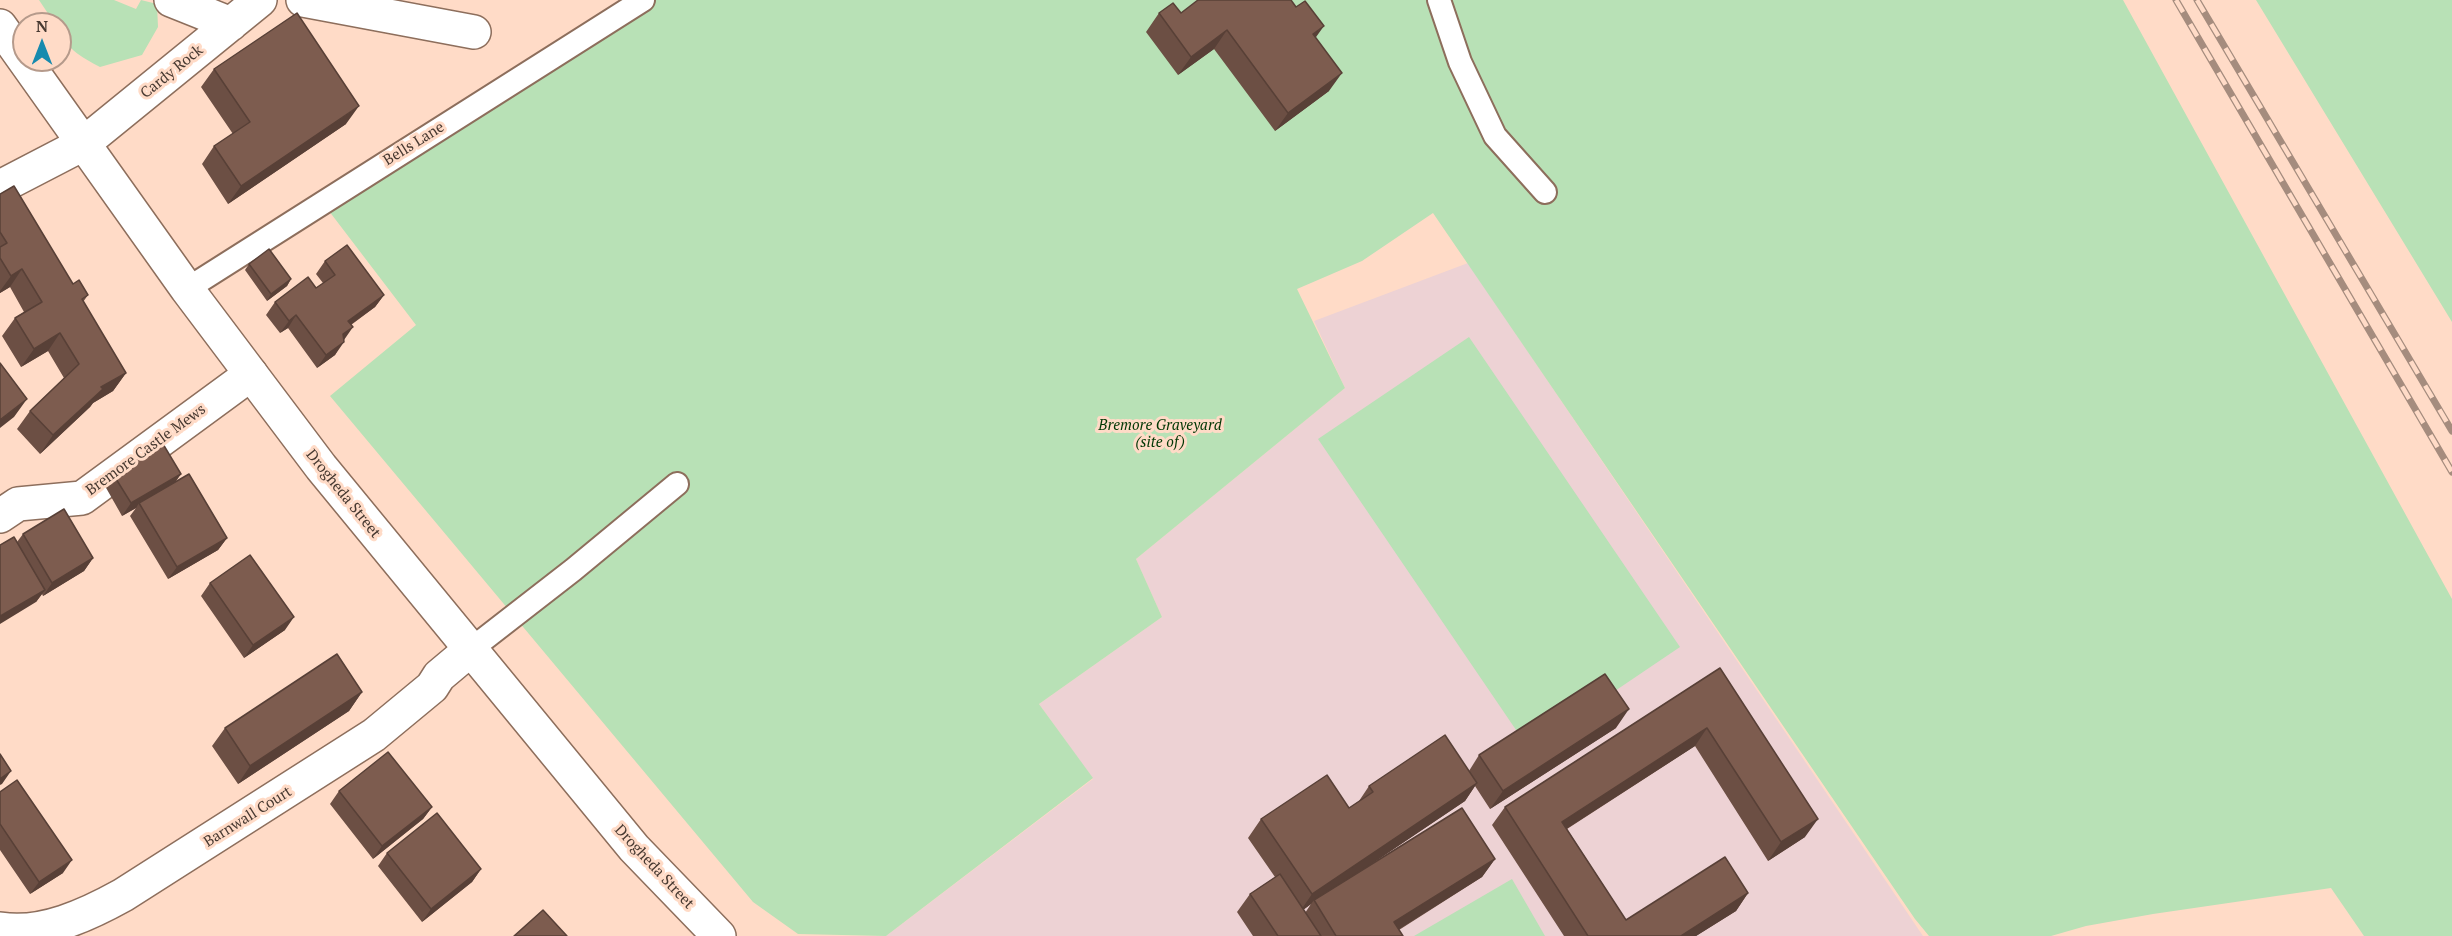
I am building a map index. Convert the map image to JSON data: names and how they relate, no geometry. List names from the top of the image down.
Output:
{
  "streets": {
    "street": [
      "Cardy Rock",
      "Bremore Castle Mews",
      "Drogheda Street",
      "Barnwall Court"
    ],
    "lane": ["Bells Lane"]
  },
  "crossings": [
    ["Cardy Rock", "Drogheda Street"],
    ["Bells Lane", "Drogheda Street"],
    ["Bremore Castle Mews", "Drogheda Street"],
    ["Drogheda Street", "Barnwall Court"]
  ],
  "parks": ["Bremore Graveyard (site of)"],
  "north": "top"
}
